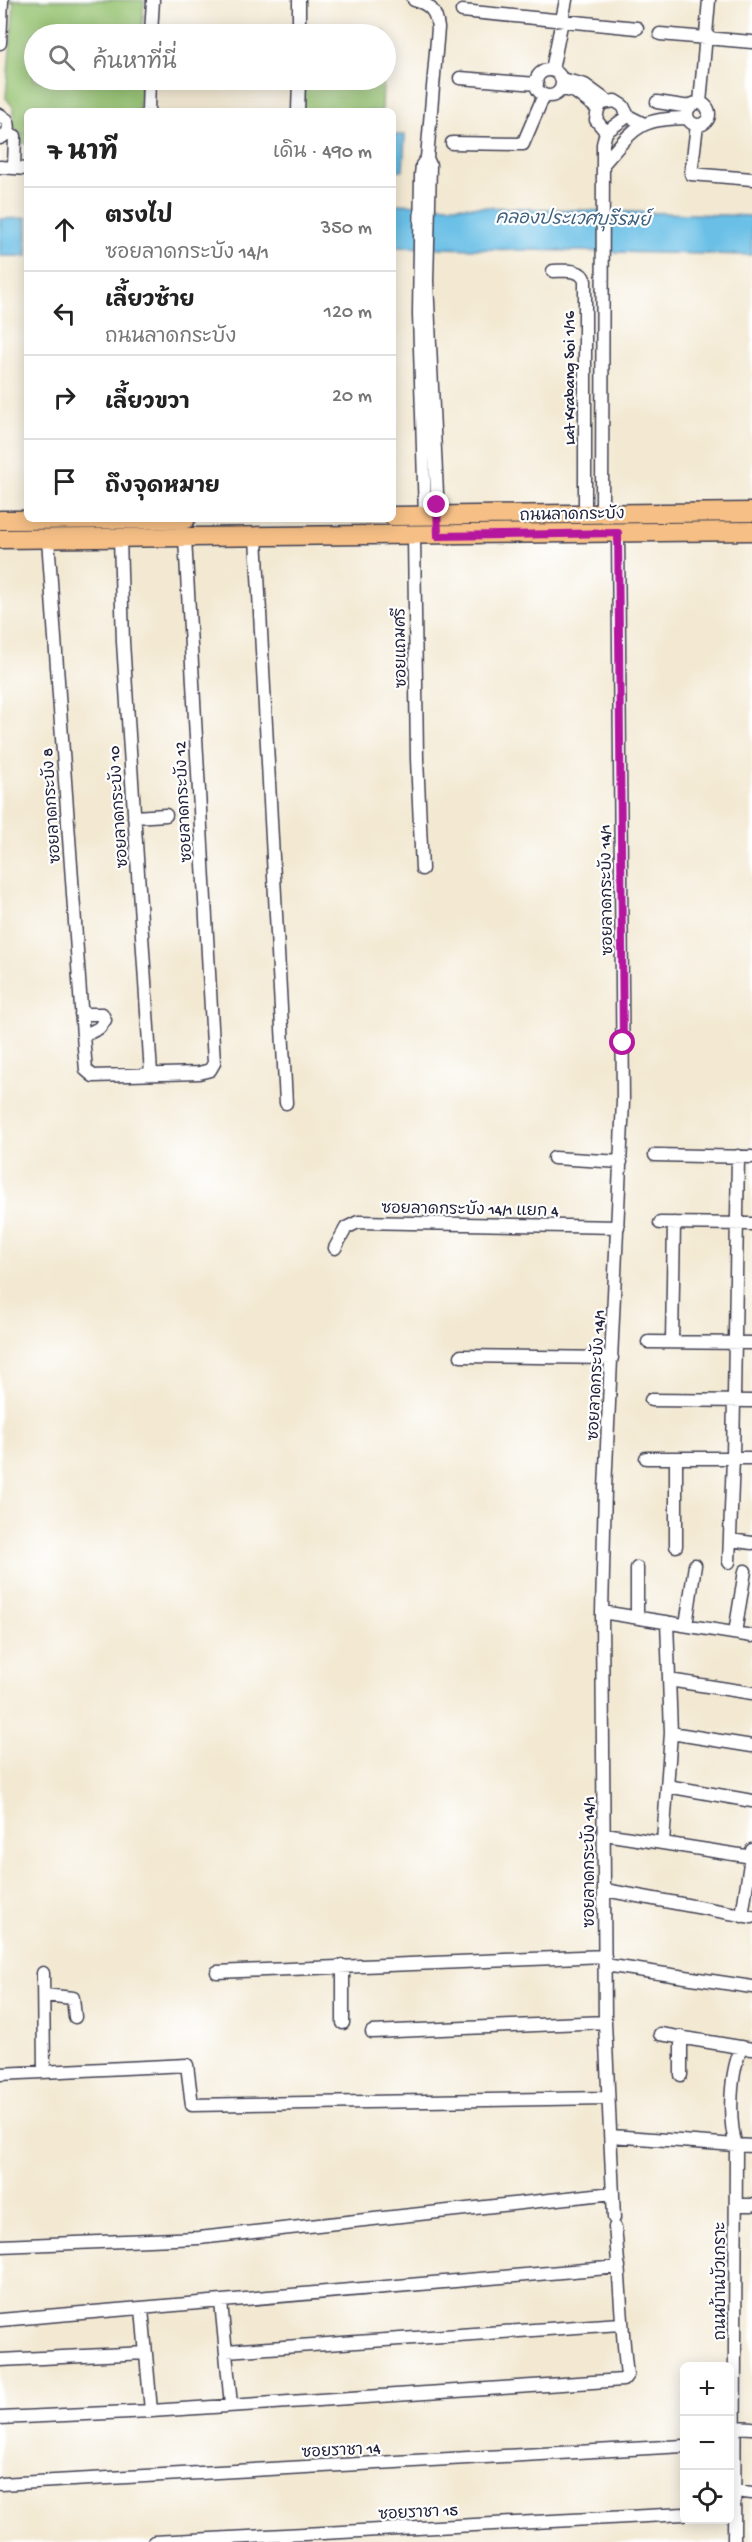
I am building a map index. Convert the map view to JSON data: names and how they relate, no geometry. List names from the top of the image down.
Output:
{
  "streets": {
    "main road": ["ถนนลาดกระบัง"],
    "street": [
      "Lat Krabang Soi 1/16",
      "ซอยแถมศรี",
      "ซอยลาดกระบัง 12",
      "ซอยลาดกระบัง 8",
      "ซอยลาดกระบัง 10",
      "ซอยลาดกระบัง 14/1",
      "ซอยลาดกระบัง 14/1 แยก 4",
      "ถนนบ้านบัวเกราะ",
      "ซอยราชา 14",
      "ซอยราชา 15"
    ]
  },
  "crossings": [
    ["Lat Krabang Soi 1/16", "ถนนลาดกระบัง"],
    ["ถนนลาดกระบัง", "ซอยแถมศรี"],
    ["ถนนลาดกระบัง", "ซอยลาดกระบัง 12"],
    ["ถนนลาดกระบัง", "ซอยลาดกระบัง 8"],
    ["ถนนลาดกระบัง", "ซอยลาดกระบัง 10"],
    ["ถนนลาดกระบัง", "ซอยลาดกระบัง 14/1"],
    ["ซอยลาดกระบัง 12", "ซอยลาดกระบัง 8"],
    ["ซอยลาดกระบัง 12", "ซอยลาดกระบัง 10"],
    ["ซอยลาดกระบัง 8", "ซอยลาดกระบัง 10"],
    ["ซอยลาดกระบัง 14/1", "ซอยลาดกระบัง 14/1 แยก 4"]
  ],
  "water": ["คลองประเวศบุรีรมย์"],
  "page": {
    "search": "ค้นหาที่นี่",
    "heading": ["7 นาที", "เดิน · 490 m"],
    "list": [
      ["ตรงไป", "ซอยลาดกระบัง 14/1", "350 m"],
      ["เลี้ยวซ้าย", "ถนนลาดกระบัง", "120 m"],
      ["เลี้ยวขวา", "20 m"],
      "ถึงจุดหมาย"
    ],
    "map_buttons": ["+", "−"]
  }
}
